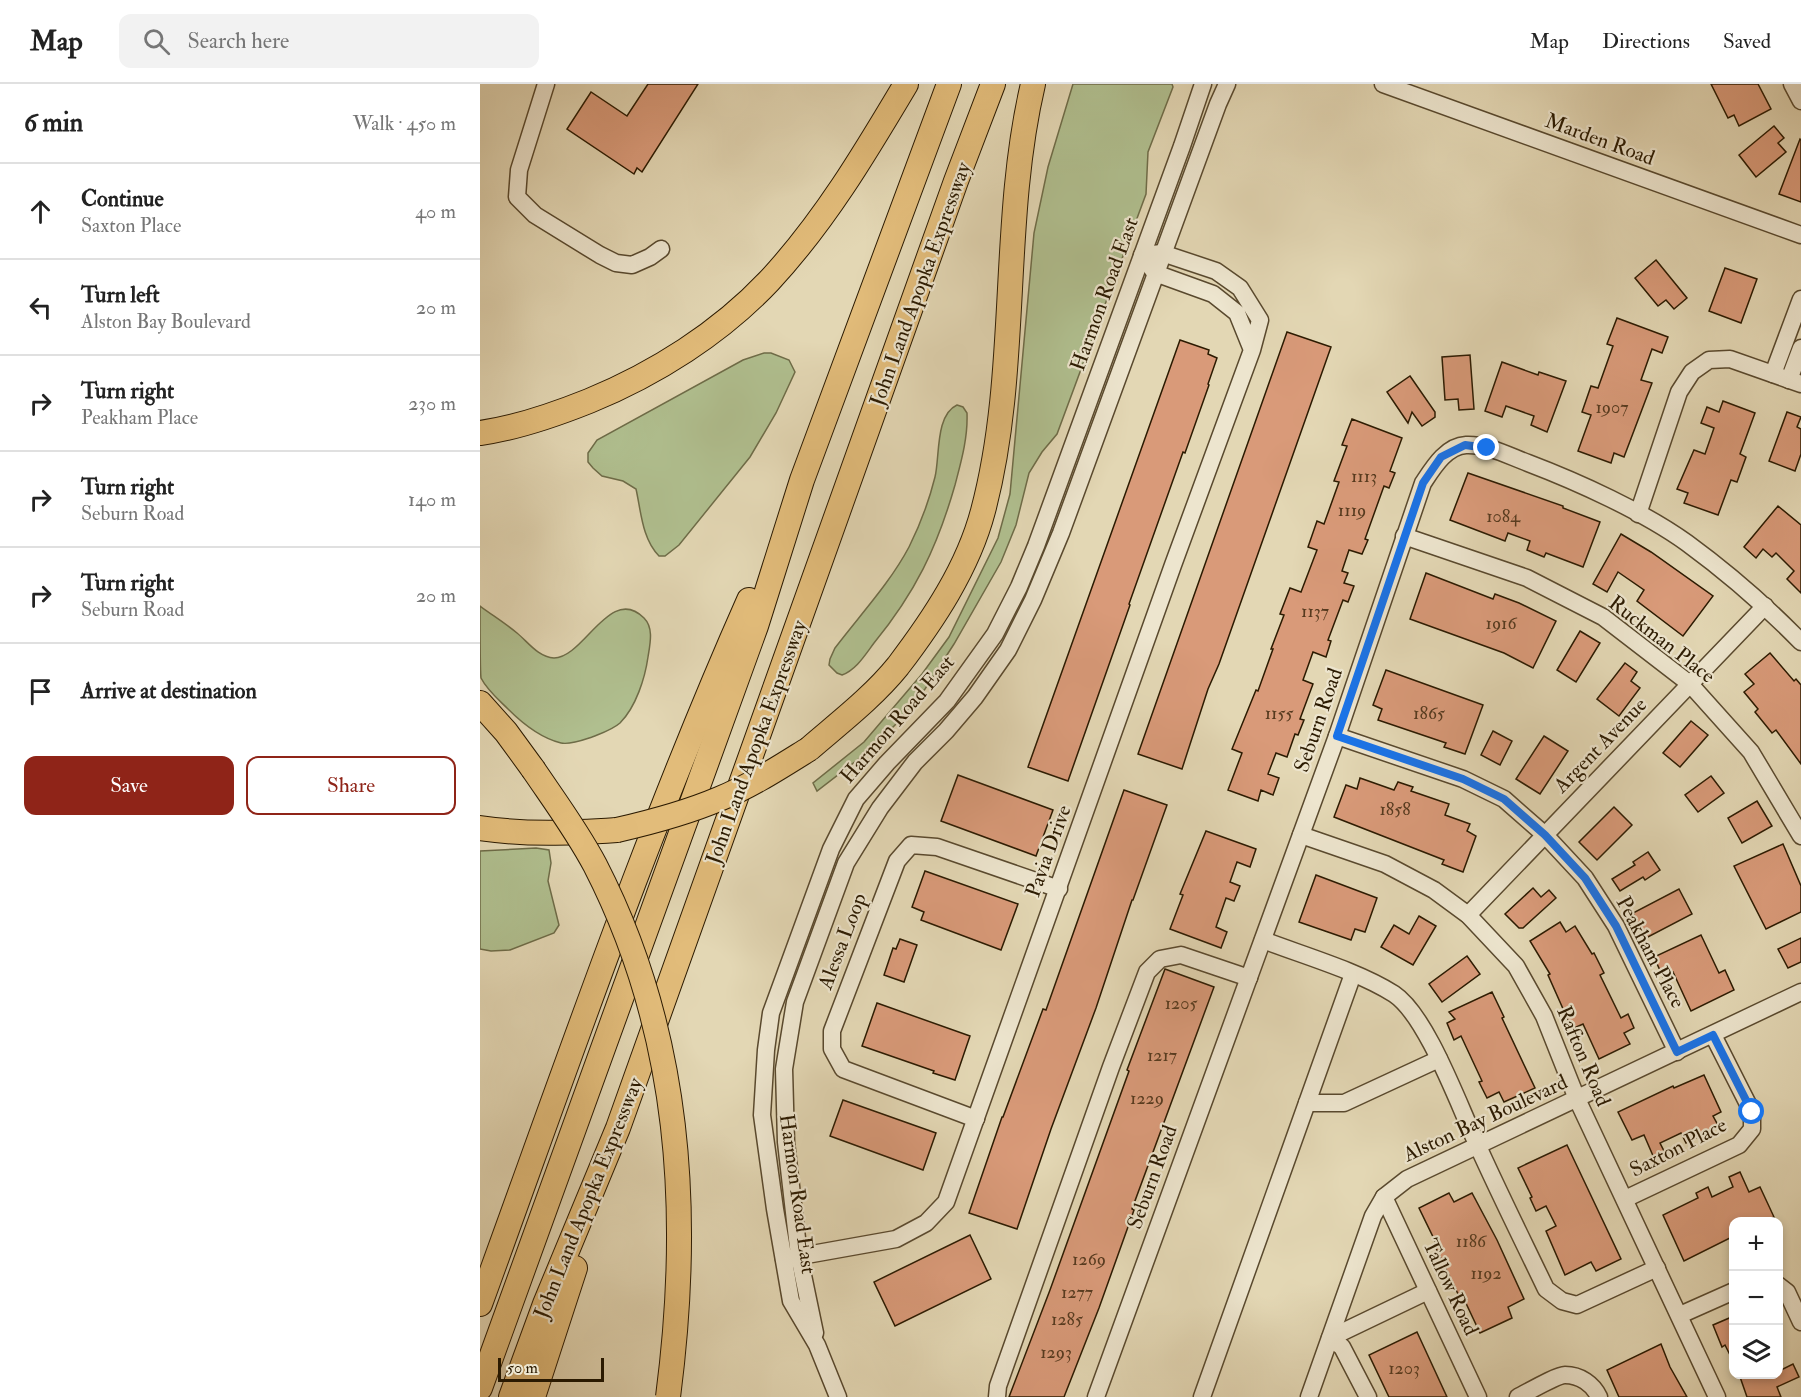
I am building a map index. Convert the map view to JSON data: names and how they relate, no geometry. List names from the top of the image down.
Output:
{
  "streets": {
    "highway": ["John Land Apopka Expressway"],
    "street": [
      "Marden Road",
      "Harmon Road East",
      "Ruckman Place",
      "Seburn Road",
      "Argent Avenue",
      "Pavia Drive",
      "Alessa Loop",
      "Peakham Place",
      "Rafton Road",
      "Alston Bay Boulevard",
      "Saxton Place",
      "Tallow Road"
    ]
  },
  "crossings": [
    ["Harmon Road East", "Pavia Drive"],
    ["Ruckman Place", "Seburn Road"],
    ["Ruckman Place", "Argent Avenue"],
    ["Seburn Road", "Argent Avenue"],
    ["Seburn Road", "Peakham Place"],
    ["Seburn Road", "Rafton Road"],
    ["Argent Avenue", "Peakham Place"],
    ["Argent Avenue", "Rafton Road"],
    ["Pavia Drive", "Alessa Loop"],
    ["Peakham Place", "Alston Bay Boulevard"],
    ["Rafton Road", "Alston Bay Boulevard"],
    ["Rafton Road", "Saxton Place"],
    ["Alston Bay Boulevard", "Saxton Place"],
    ["Alston Bay Boulevard", "Tallow Road"]
  ],
  "house_numbers": [
    "1907",
    "1113",
    "1119",
    "1084",
    "1137",
    "1916",
    "1155",
    "1865",
    "1858",
    "1205",
    "1217",
    "1229",
    "1186",
    "1269",
    "1192",
    "1277",
    "1285",
    "1293",
    "1203"
  ],
  "scale_bar": "50 m",
  "page": {
    "header": "Map",
    "search": "Search here",
    "nav": ["Map", "Directions", "Saved"],
    "heading": ["6 min", "Walk · 450 m"],
    "list": [
      ["Continue", "Saxton Place", "40 m"],
      ["Turn left", "Alston Bay Boulevard", "20 m"],
      ["Turn right", "Peakham Place", "230 m"],
      ["Turn right", "Seburn Road", "140 m"],
      ["Turn right", "Seburn Road", "20 m"],
      "Arrive at destination"
    ],
    "buttons": ["Save", "Share"],
    "map_buttons": ["+", "−"],
    "scale": "50 m"
  }
}
